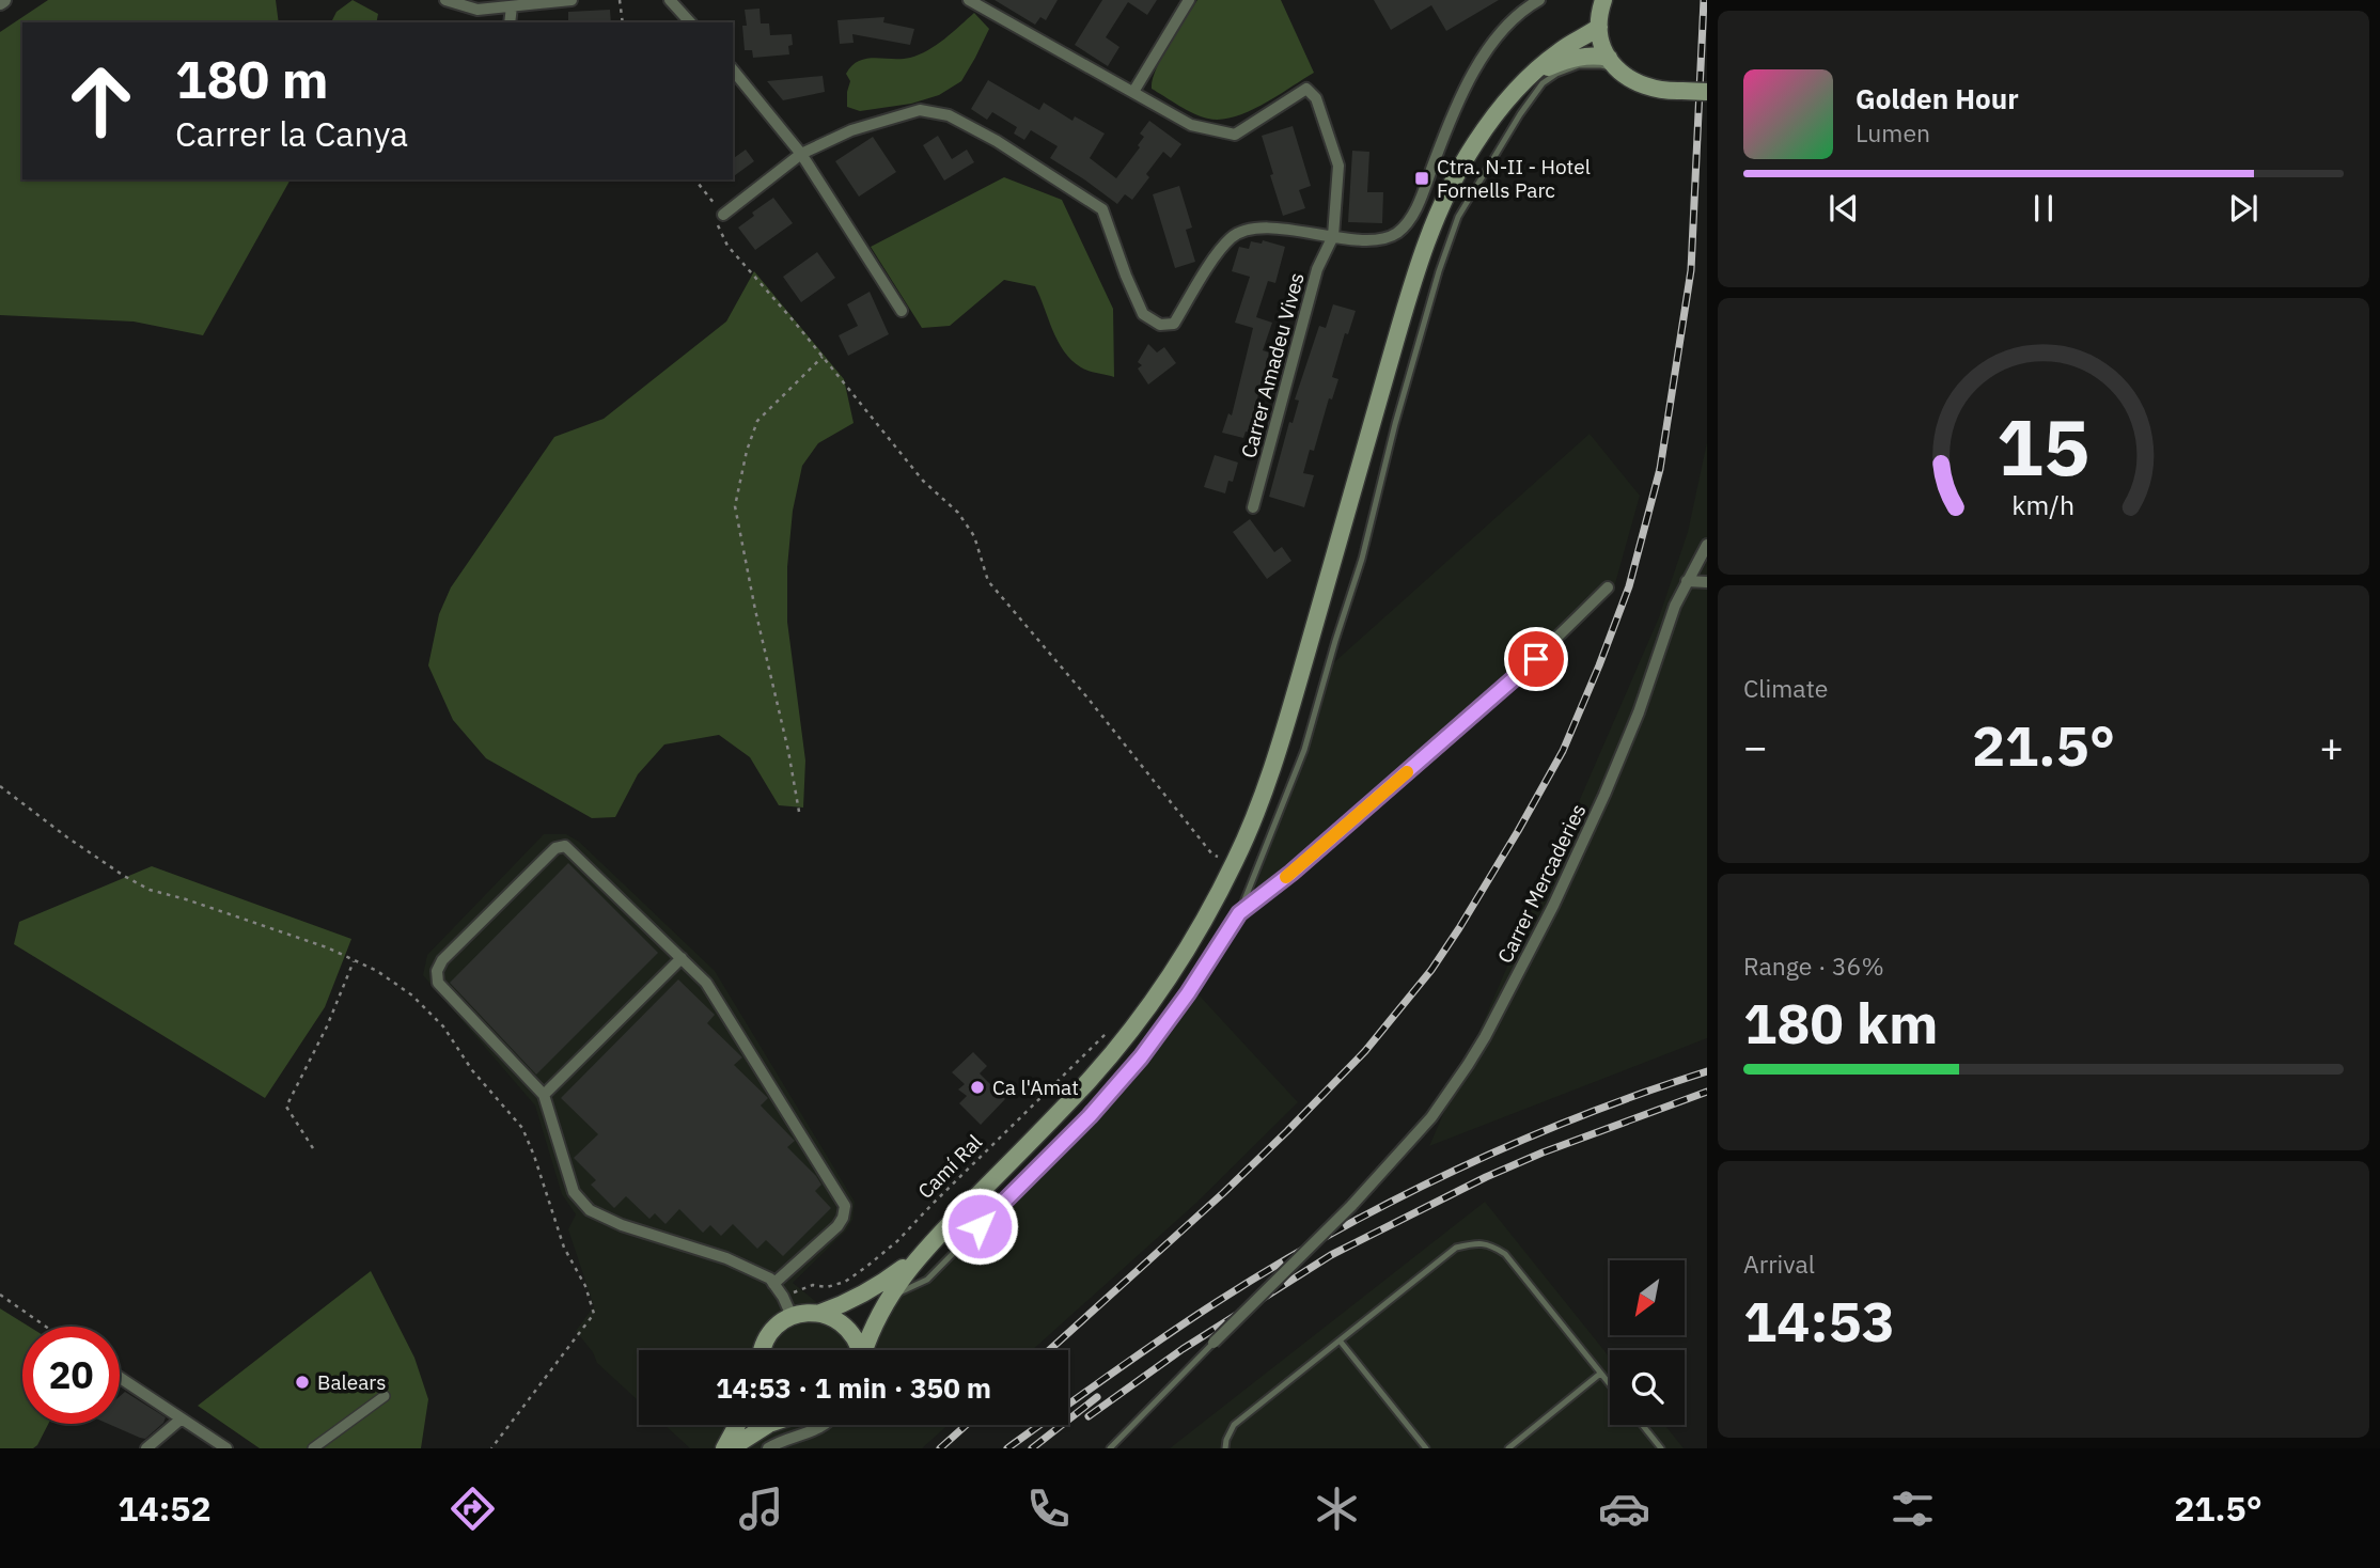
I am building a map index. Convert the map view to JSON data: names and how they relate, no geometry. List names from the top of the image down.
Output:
{
  "streets": {
    "street": ["Carrer Amadeu Vives", "Carrer Mercaderies"],
    "path": ["Camí Ral"]
  },
  "places": {
    "transit": ["Ctra. N-II - Hotel Fornells Parc"],
    "other": ["Ca l'Amat", "Balears"]
  },
  "north": "bottom left",
  "page": {
    "turn": ["180 m", "Carrer la Canya"],
    "song": ["Golden Hour", "Lumen"],
    "tile": [
      "Climate",
      ["Range · 36%", "180 km"],
      ["Arrival", "14:53"]
    ],
    "heat": ["−", "21.5°", "+"],
    "limit": "20",
    "trip": "14:53 · 1 min · 350 m",
    "tabs": ["14:52", "21.5°"],
    "gauge": ["15", "km/h"]
  }
}
